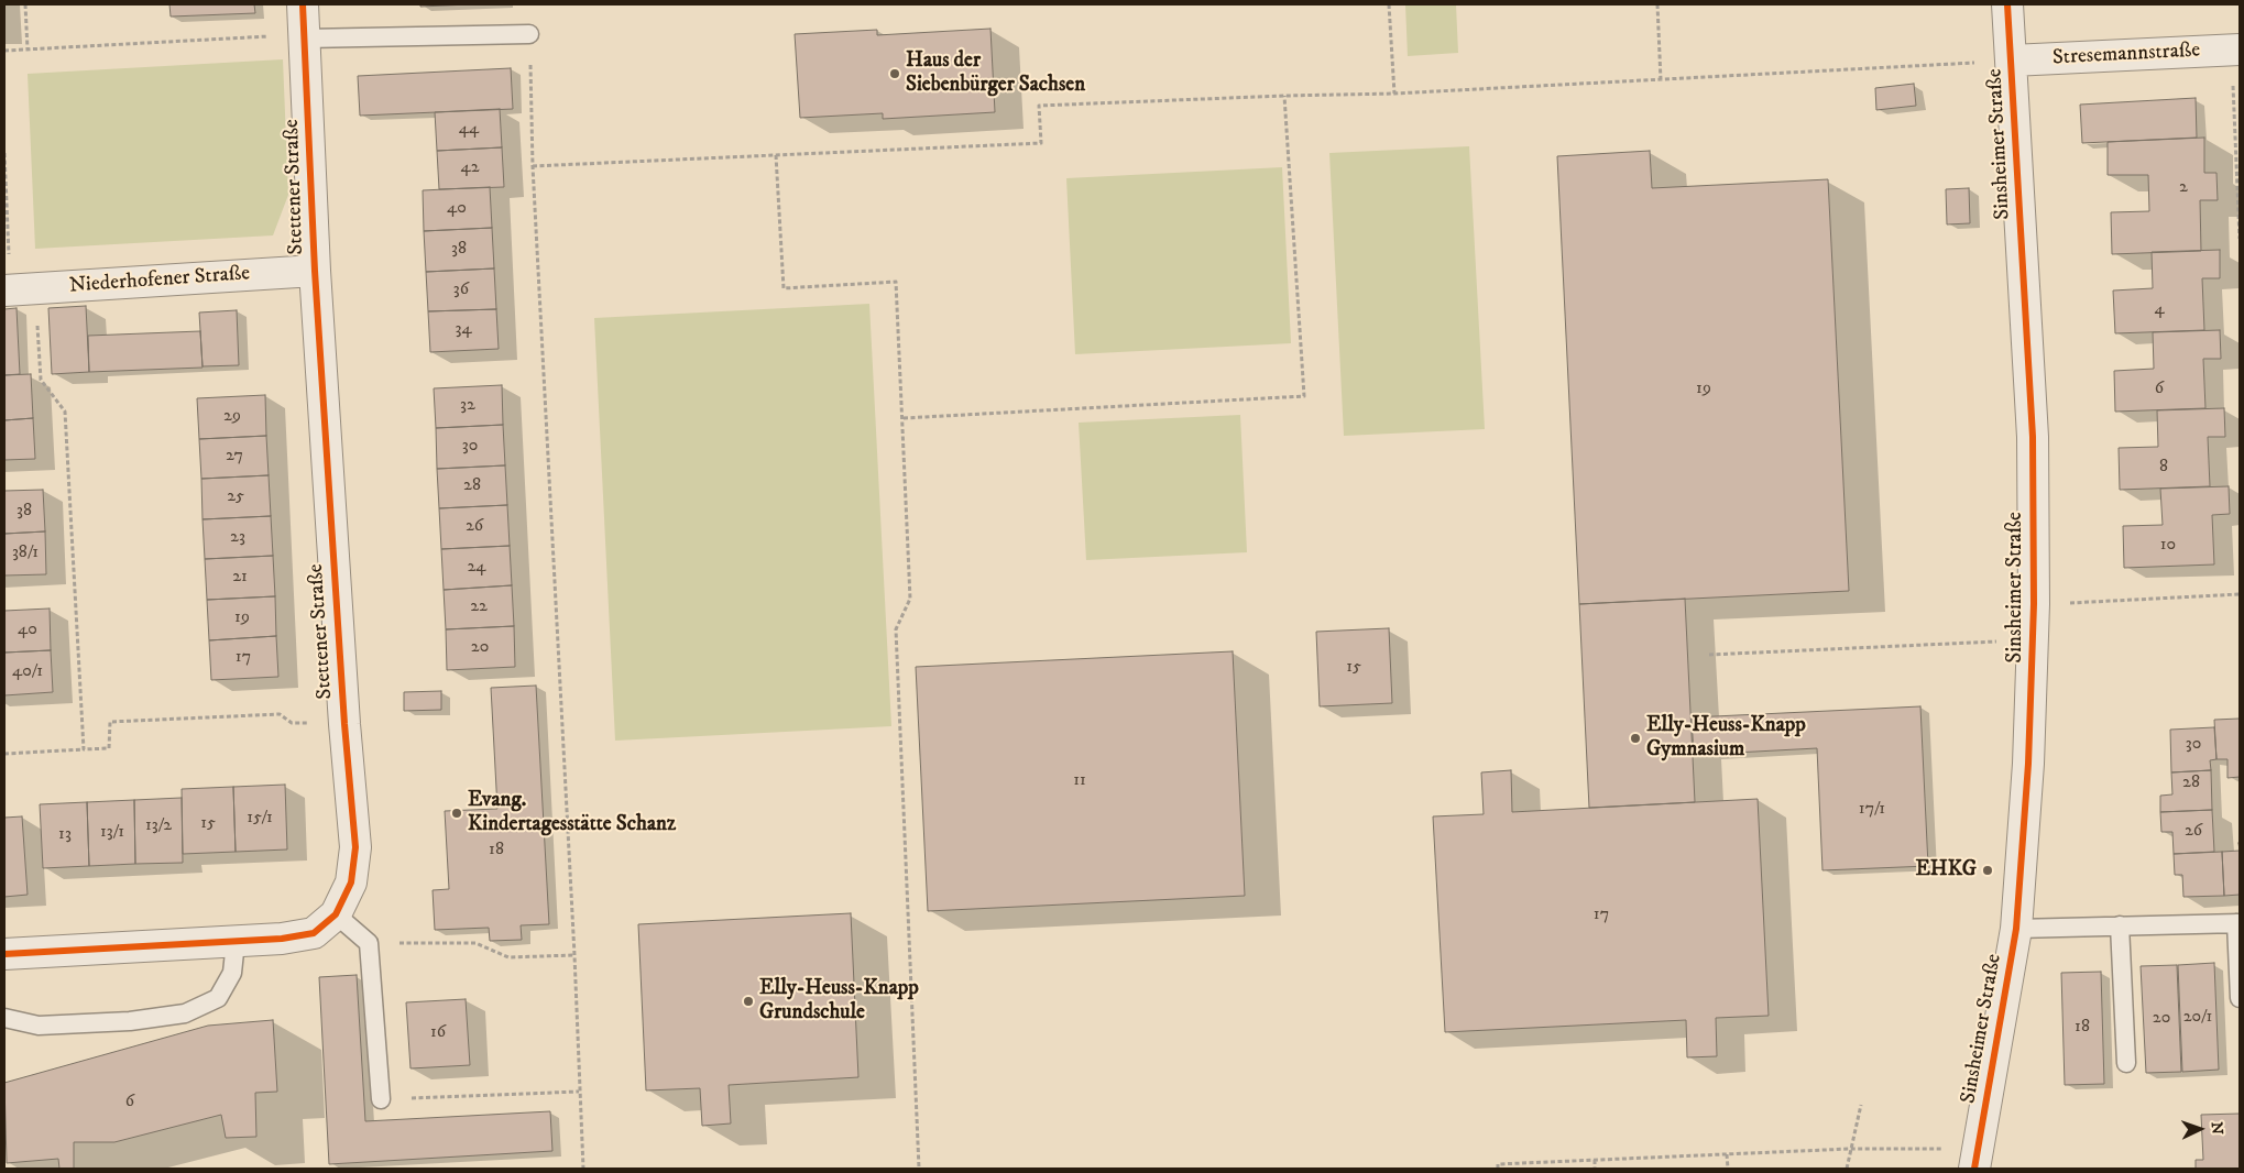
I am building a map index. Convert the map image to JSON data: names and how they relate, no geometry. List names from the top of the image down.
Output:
{
  "streets": {
    "street": [
      "Stresemannstraße",
      "Sinsheimer Straße",
      "Stettener Straße",
      "Niederhofener Straße"
    ]
  },
  "crossings": [
    ["Stresemannstraße", "Sinsheimer Straße"],
    ["Stettener Straße", "Niederhofener Straße"]
  ],
  "places": [
    "Haus der Siebenbürger Sachsen",
    "Elly-Heuss-Knapp Gymnasium",
    "Evang. Kindertagesstätte Schanz",
    "EHKG",
    "Elly-Heuss-Knapp Grundschule"
  ],
  "house_numbers": [
    "44",
    "42",
    "2",
    "40",
    "38",
    "36",
    "4",
    "34",
    "19",
    "6",
    "32",
    "29",
    "30",
    "27",
    "8",
    "28",
    "25",
    "38",
    "26",
    "23",
    "10",
    "38/1",
    "24",
    "21",
    "22",
    "19",
    "40",
    "20",
    "17",
    "15",
    "40/1",
    "30",
    "11",
    "28",
    "17/1",
    "15/1",
    "15",
    "13/2",
    "26",
    "13/1",
    "13",
    "18",
    "17",
    "20/1",
    "20",
    "18",
    "16",
    "6"
  ],
  "north": "right"
}
